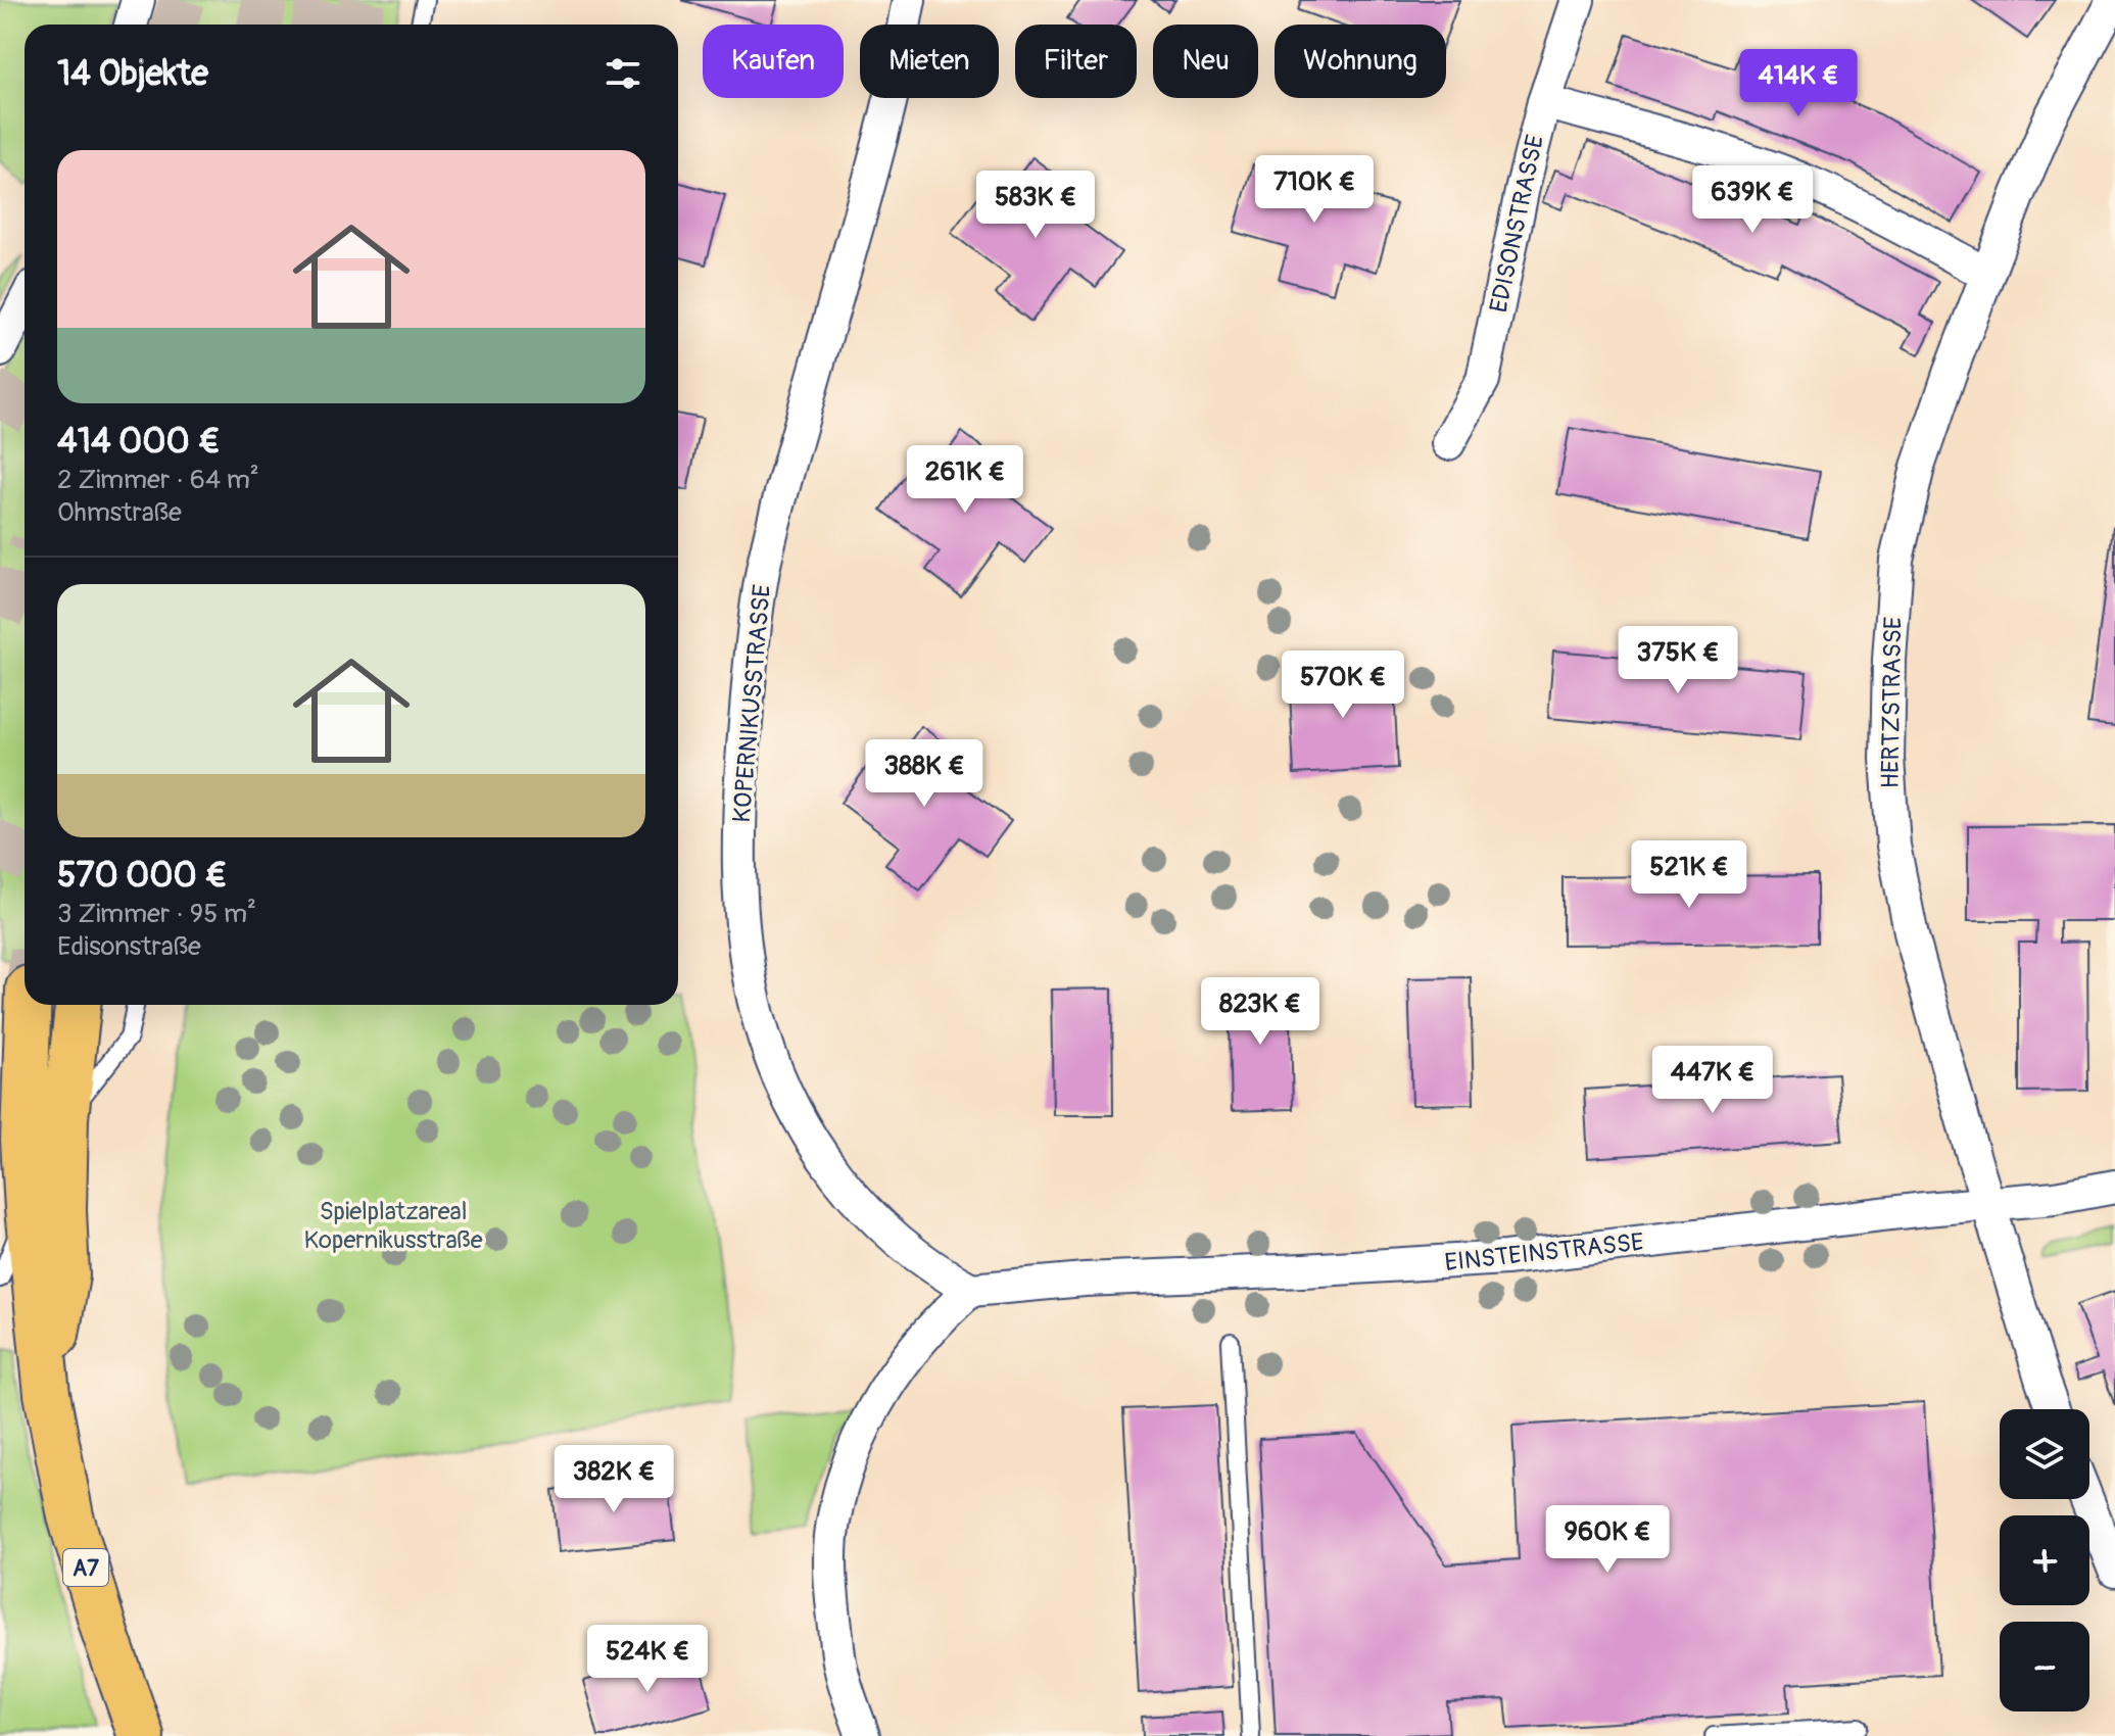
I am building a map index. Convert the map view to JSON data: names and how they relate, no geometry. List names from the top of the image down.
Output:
{
  "streets": {
    "highway": ["A7"],
    "street": [
      "EDISONSTRASSE",
      "HERTZSTRASSE",
      "KOPERNIKUSSTRASSE",
      "EINSTEINSTRASSE"
    ]
  },
  "crossings": [
    ["HERTZSTRASSE", "EINSTEINSTRASSE"],
    ["KOPERNIKUSSTRASSE", "EINSTEINSTRASSE"]
  ],
  "parks": ["Spielplatzareal Kopernikusstraße"],
  "page": {
    "chip": [
      "Kaufen",
      "Mieten",
      "Filter",
      "Neu",
      "Wohnung"
    ],
    "heading": "14 Objekte",
    "price": [
      "414K €",
      "710K €",
      "639K €",
      "583K €",
      "261K €",
      "375K €",
      "570K €",
      "388K €",
      "521K €",
      "823K €",
      "447K €",
      "382K €",
      "960K €",
      "524K €"
    ],
    "list": [
      {
        "name": "414 000 €",
        "note": "2 Zimmer · 64 m² · Ohmstraße"
      },
      {
        "name": "570 000 €",
        "note": "3 Zimmer · 95 m² · Edisonstraße"
      }
    ],
    "map_buttons": ["+", "−"]
  }
}
